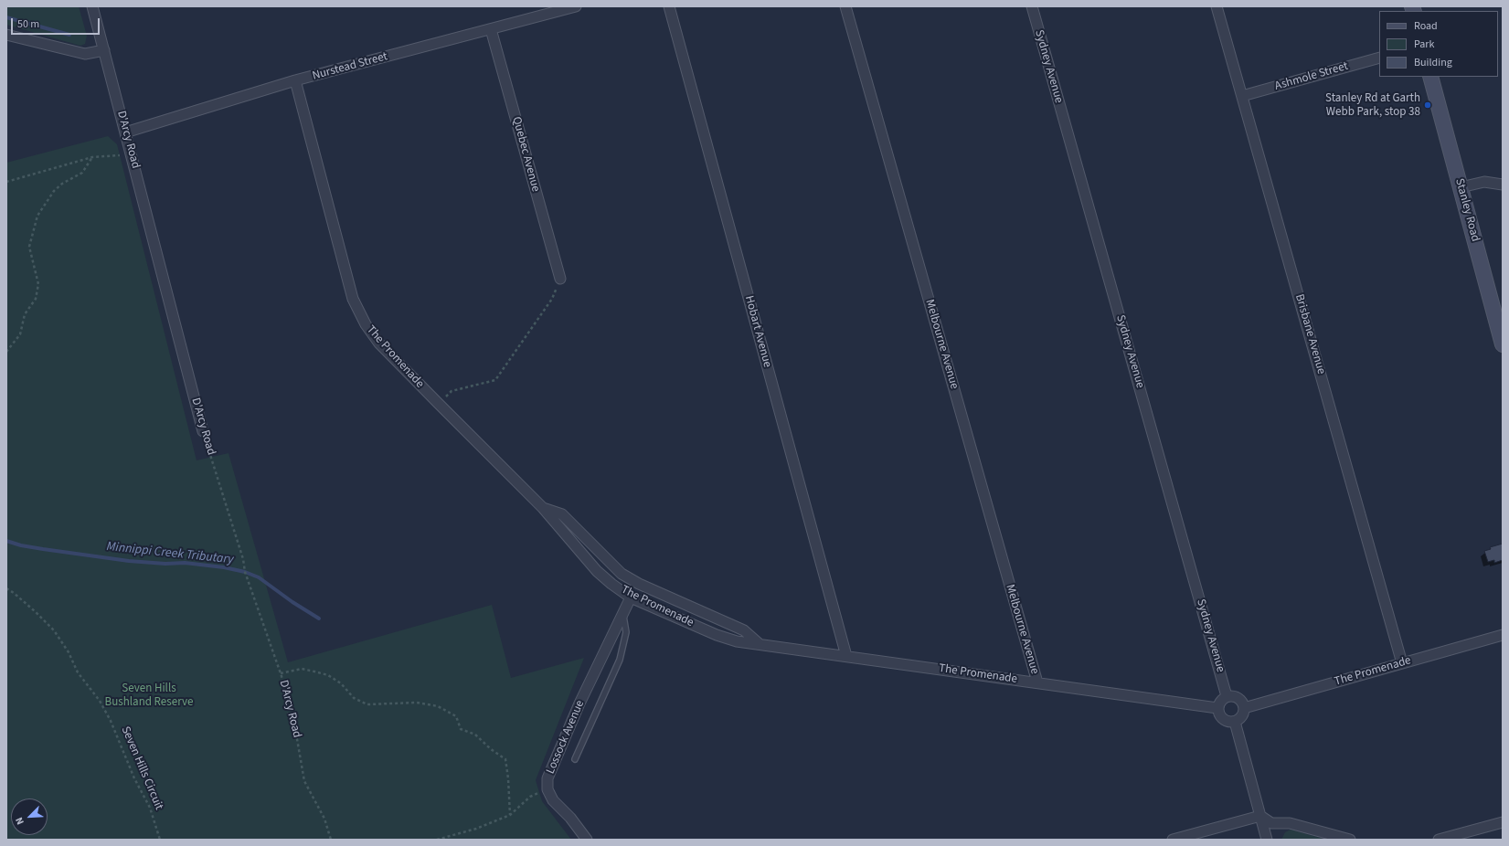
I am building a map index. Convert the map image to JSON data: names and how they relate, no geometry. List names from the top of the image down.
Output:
{
  "streets": {
    "main road": ["Stanley Road"],
    "street": [
      "Nurstead Street",
      "Sydney Avenue",
      "Ashmole Street",
      "D'Arcy Road",
      "Quebec Avenue",
      "Hobart Avenue",
      "Brisbane Avenue",
      "Melbourne Avenue",
      "The Promenade",
      "Lossock Avenue"
    ],
    "path": ["Seven Hills Circuit"]
  },
  "crossings": [
    ["Nurstead Street", "D'Arcy Road"],
    ["Nurstead Street", "Quebec Avenue"],
    ["Nurstead Street", "The Promenade"],
    ["Sydney Avenue", "The Promenade"],
    ["Ashmole Street", "Brisbane Avenue"],
    ["Hobart Avenue", "The Promenade"],
    ["Brisbane Avenue", "The Promenade"],
    ["Melbourne Avenue", "The Promenade"],
    ["The Promenade", "Lossock Avenue"]
  ],
  "water": ["Minnippi Creek Tributary"],
  "parks": ["Seven Hills Bushland Reserve"],
  "places": ["Stanley Rd at Garth Webb Park, stop 38"],
  "legend": ["Road", "Park", "Building"],
  "scale_bar": "50 m",
  "north": "bottom left"
}
